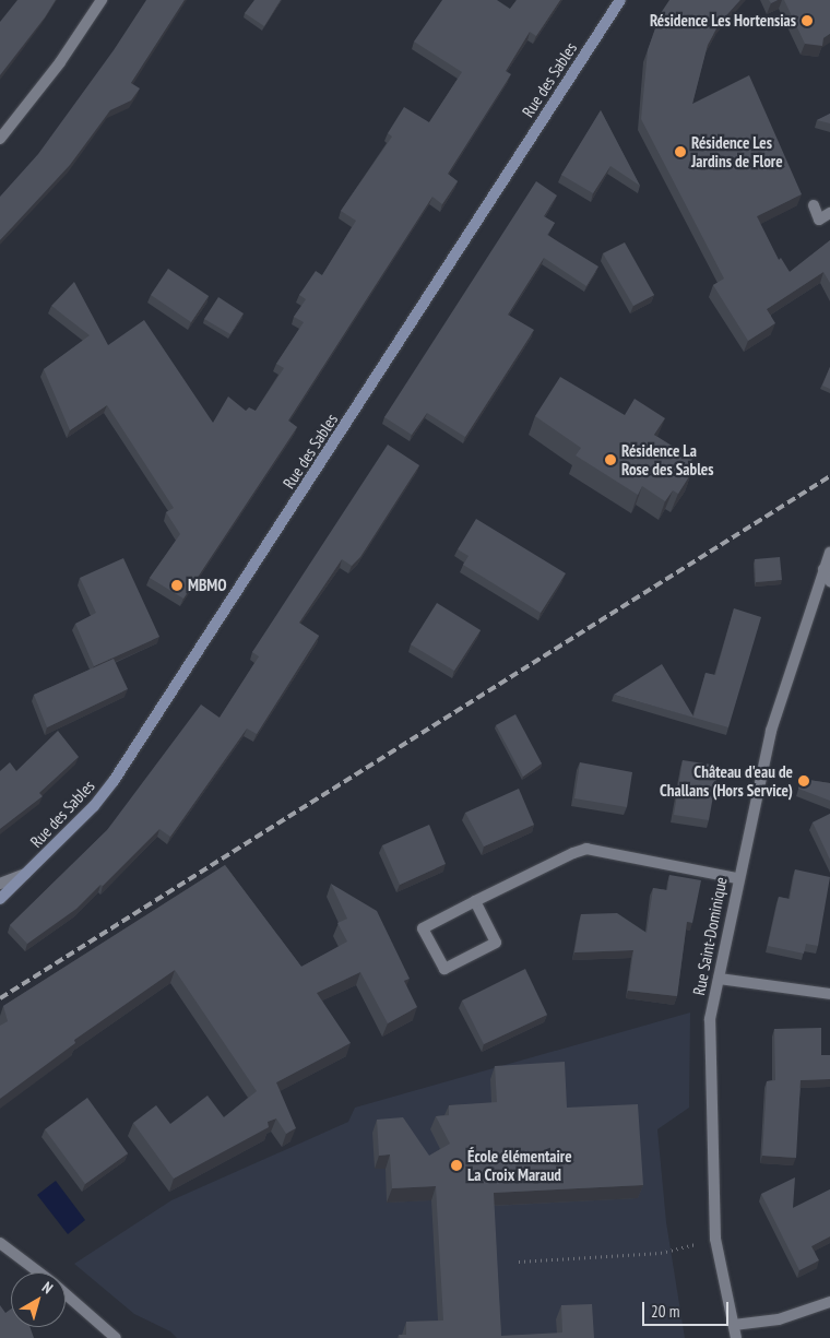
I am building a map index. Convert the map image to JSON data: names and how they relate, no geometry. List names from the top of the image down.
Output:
{
  "streets": {
    "main road": ["Rue des Sables"],
    "street": ["Rue Saint-Dominique"]
  },
  "places": [
    "Résidence Les Hortensias",
    "Résidence Les Jardins de Flore",
    "Résidence La Rose des Sables",
    "MBMO",
    "Château d'eau de Challans (Hors Service)",
    "École élémentaire La Croix Maraud"
  ],
  "scale_bar": "20 m",
  "north": "top right"
}
